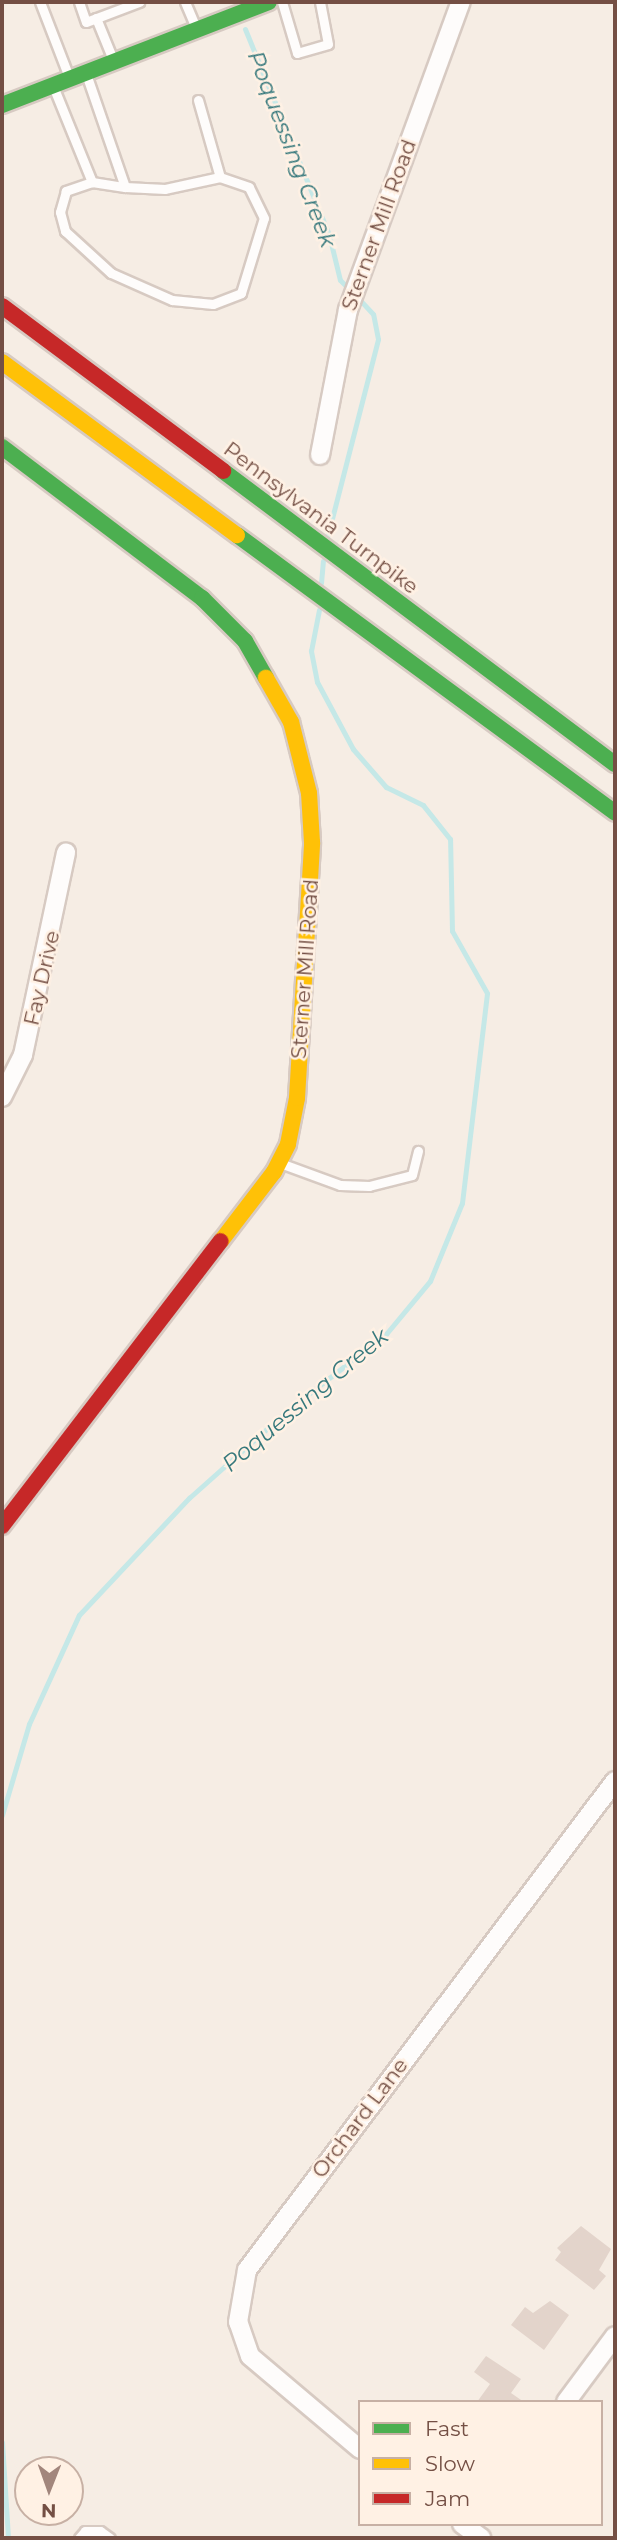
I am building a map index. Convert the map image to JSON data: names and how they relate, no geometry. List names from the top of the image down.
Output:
{
  "streets": {
    "main road": ["Sterner Mill Road", "Pennsylvania Turnpike"],
    "street": ["Fay Drive", "Orchard Lane"]
  },
  "water": ["Poquessing Creek"],
  "legend": ["Fast", "Slow", "Jam"],
  "north": "bottom"
}
